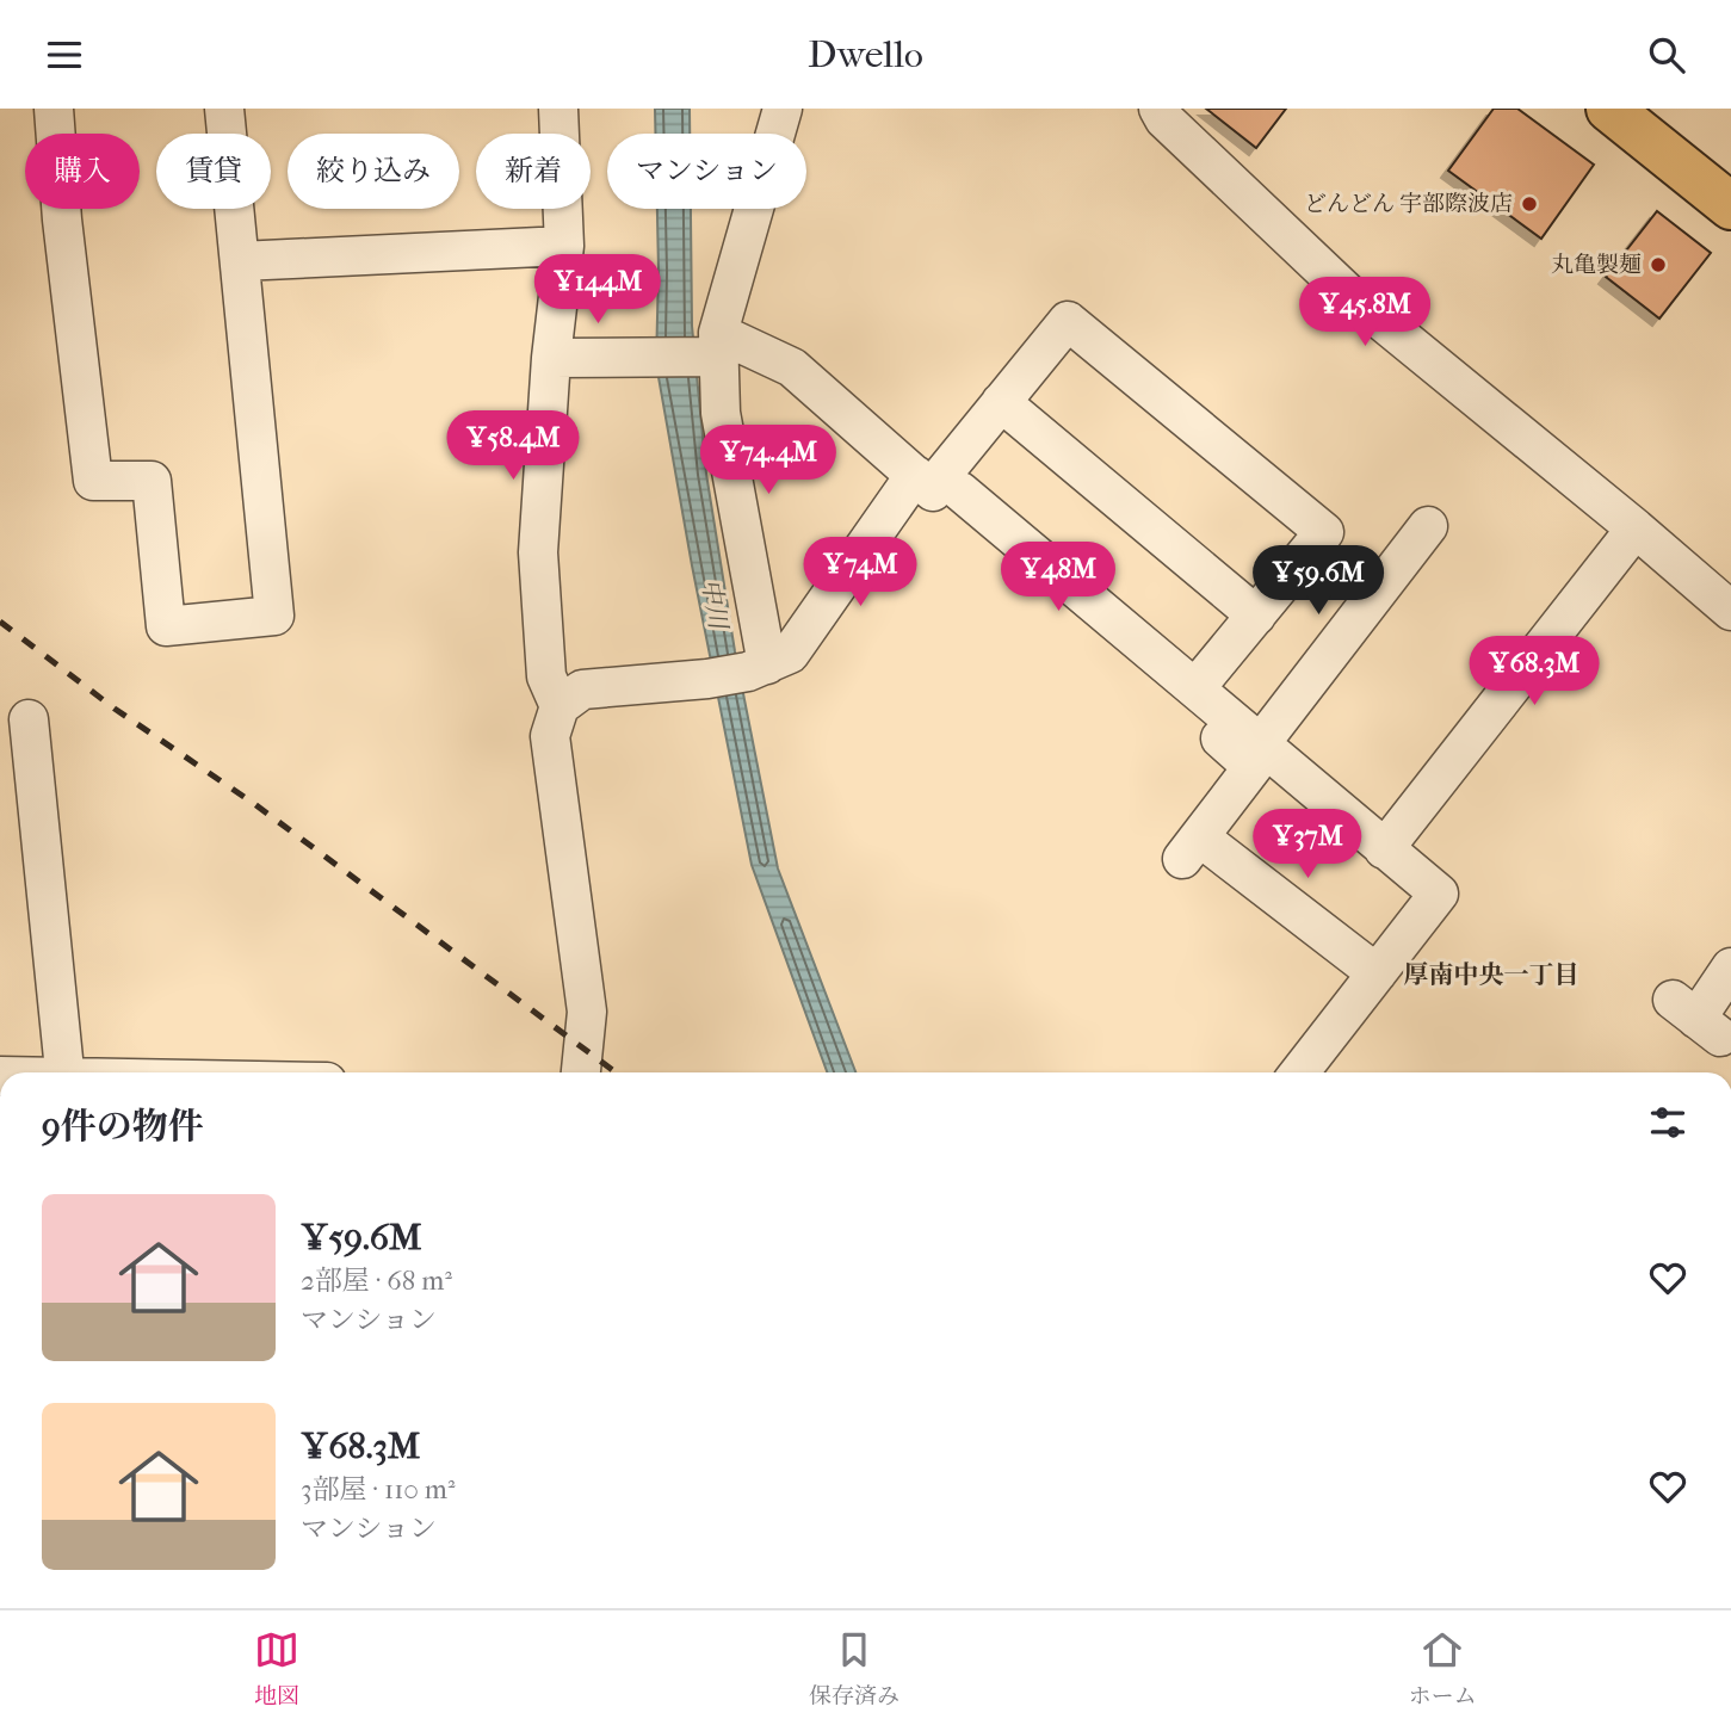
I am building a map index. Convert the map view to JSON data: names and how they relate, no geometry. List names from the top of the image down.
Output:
{
  "districts": ["厚南中央一丁目"],
  "water": ["中川"],
  "places": ["どんどん 宇部際波店", "丸亀製麺"],
  "page": {
    "header": "Dwello",
    "chip": [
      "購入",
      "賃貸",
      "絞り込み",
      "新着",
      "マンション"
    ],
    "price": [
      "¥144M",
      "¥45.8M",
      "¥58.4M",
      "¥74.4M",
      "¥74M",
      "¥48M",
      "¥59.6M",
      "¥68.3M",
      "¥37M"
    ],
    "heading": "9件の物件",
    "list": [
      {
        "name": "¥59.6M",
        "note": "2部屋 · 68 m² · マンション"
      },
      {
        "name": "¥68.3M",
        "note": "3部屋 · 110 m² · マンション"
      }
    ],
    "tabs": ["地図", "保存済み", "ホーム"]
  }
}
